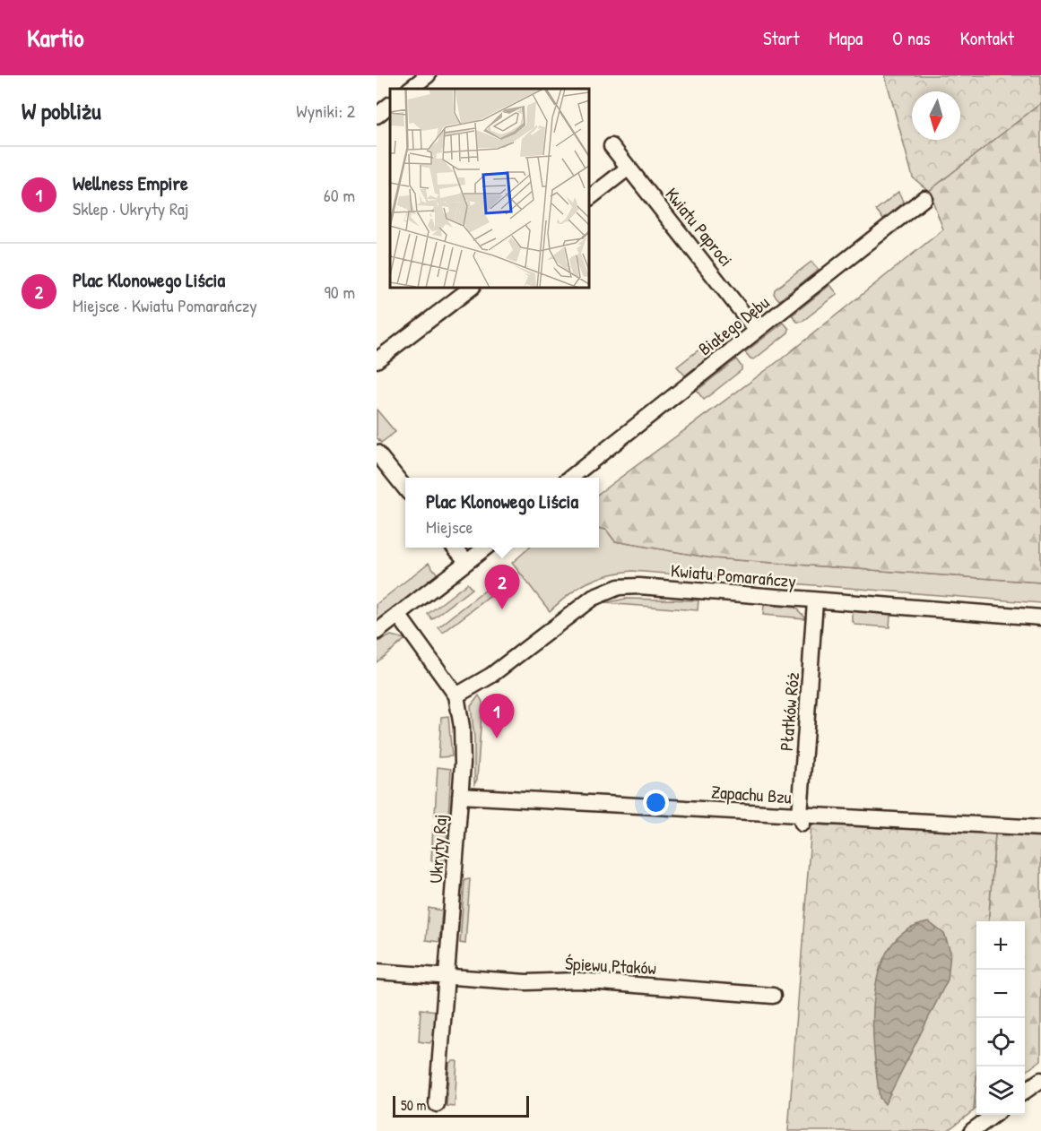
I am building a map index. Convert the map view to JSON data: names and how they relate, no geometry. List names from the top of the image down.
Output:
{
  "streets": {
    "street": [
      "Kwiatu Paproci",
      "Białego Dębu",
      "Kwiatu Pomarańczy",
      "Płatków Róż",
      "Zapachu Bzu",
      "Ukryty Raj",
      "Śpiewu Ptaków"
    ]
  },
  "crossings": [
    ["Kwiatu Paproci", "Białego Dębu"],
    ["Kwiatu Pomarańczy", "Płatków Róż"],
    ["Kwiatu Pomarańczy", "Ukryty Raj"],
    ["Płatków Róż", "Zapachu Bzu"],
    ["Zapachu Bzu", "Ukryty Raj"],
    ["Ukryty Raj", "Śpiewu Ptaków"]
  ],
  "scale_bar": "50 m",
  "north": "bottom",
  "page": {
    "header": "Kartio",
    "nav": [
      "Start",
      "Mapa",
      "O nas",
      "Kontakt"
    ],
    "heading": ["W pobliżu", "Wyniki: 2"],
    "list": [
      {
        "mark": "1",
        "name": "Wellness Empire",
        "note": "Sklep · Ukryty Raj",
        "value": "60 m"
      },
      {
        "mark": "2",
        "name": "Plac Klonowego Liścia",
        "note": "Miejsce · Kwiatu Pomarańczy",
        "value": "90 m"
      }
    ],
    "popup": ["Plac Klonowego Liścia", "Miejsce"],
    "pins": ["2", "1"],
    "map_buttons": ["+", "−"],
    "scale": "50 m"
  }
}
